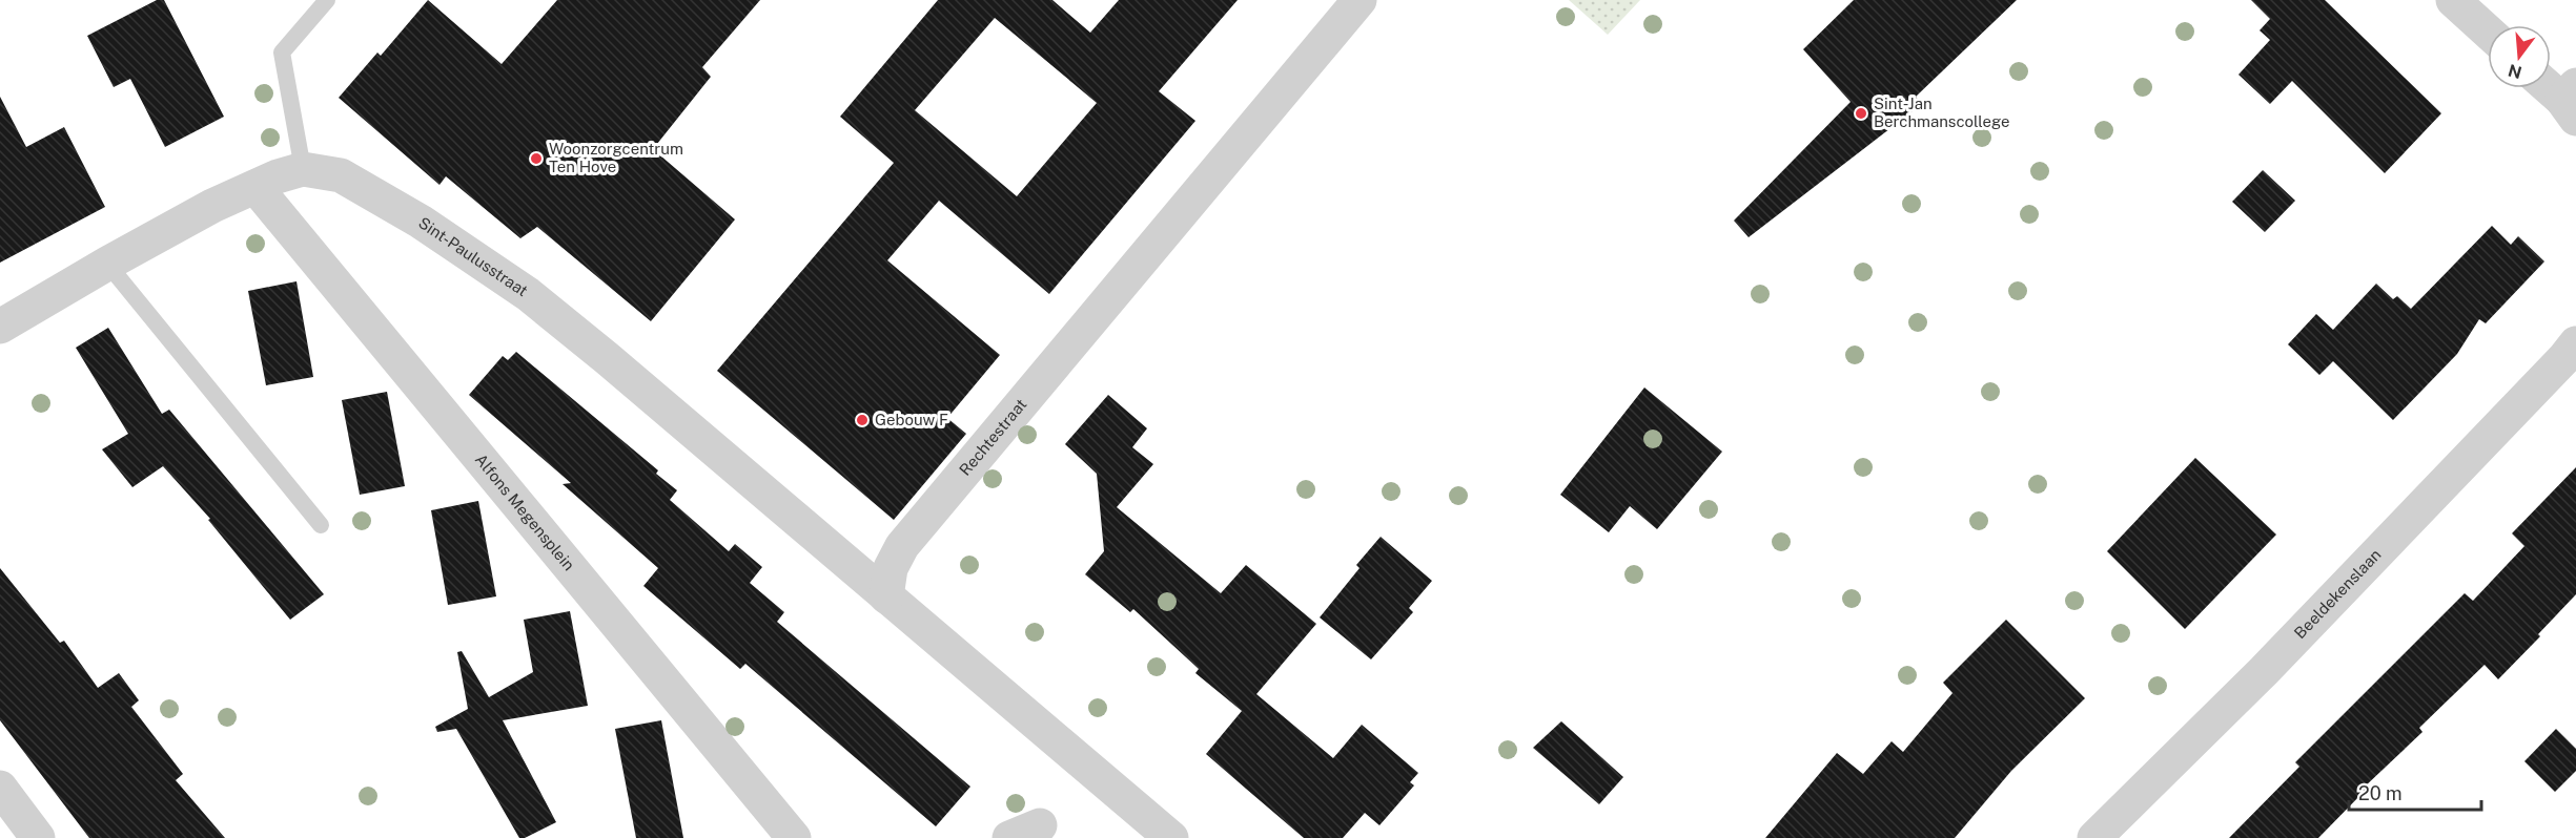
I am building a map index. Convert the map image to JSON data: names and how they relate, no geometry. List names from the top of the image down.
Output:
{
  "streets": {
    "street": [
      "Sint-Paulusstraat",
      "Rechtestraat",
      "Alfons Megensplein",
      "Beeldekenslaan"
    ]
  },
  "crossings": [
    ["Sint-Paulusstraat", "Rechtestraat"],
    ["Sint-Paulusstraat", "Alfons Megensplein"]
  ],
  "places": ["Sint-Jan Berchmanscollege", "Woonzorgcentrum Ten Hove", "Gebouw F"],
  "scale_bar": "20 m",
  "north": "bottom"
}
